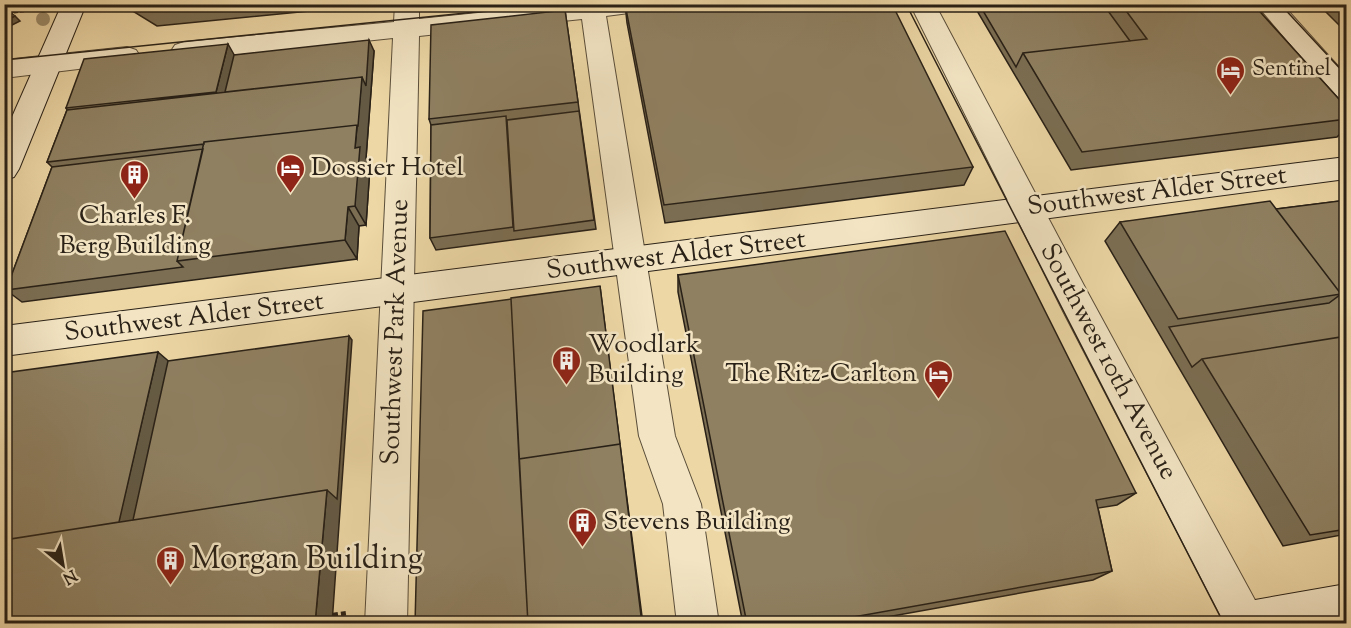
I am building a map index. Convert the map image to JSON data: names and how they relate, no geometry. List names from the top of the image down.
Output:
{
  "streets": {
    "street": ["Southwest Alder Street", "Southwest Park Avenue", "Southwest 10th Avenue"]
  },
  "crossings": [
    ["Southwest Alder Street", "Southwest Park Avenue"],
    ["Southwest Alder Street", "Southwest 10th Avenue"]
  ],
  "places": {
    "hotel": ["Sentinel", "Dossier Hotel", "The Ritz-Carlton"],
    "building": [
      "Charles F. Berg Building",
      "Woodlark Building",
      "Stevens Building",
      "Morgan Building"
    ]
  },
  "north": "bottom right"
}
